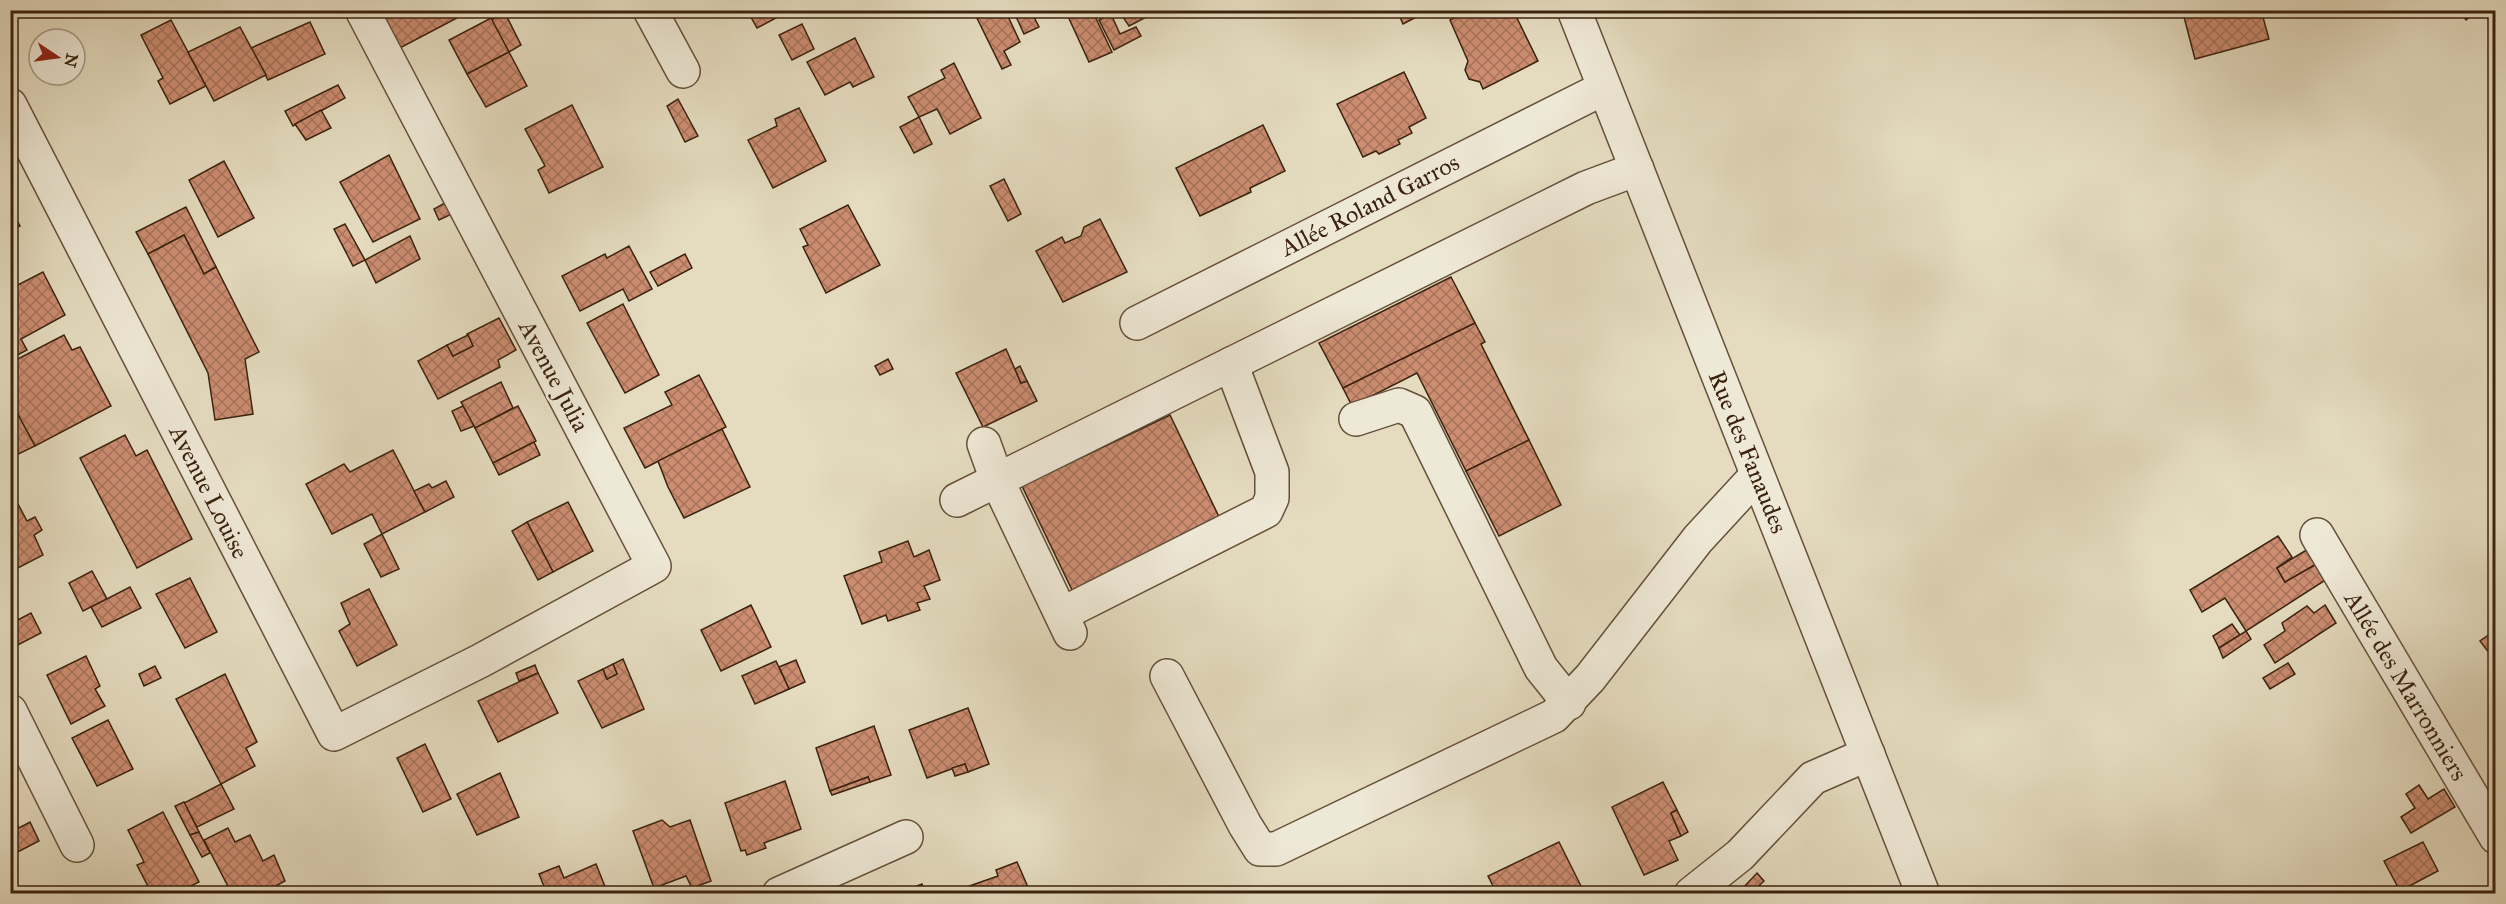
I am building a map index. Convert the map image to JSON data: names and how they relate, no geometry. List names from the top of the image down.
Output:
{
  "streets": {
    "street": [
      "Allée Roland Garros",
      "Avenue Julia",
      "Rue des Fanaudes",
      "Avenue Louise",
      "Allée des Marronniers"
    ]
  },
  "crossings": [
    ["Allée Roland Garros", "Rue des Fanaudes"],
    ["Avenue Julia", "Avenue Louise"]
  ],
  "north": "right"
}
